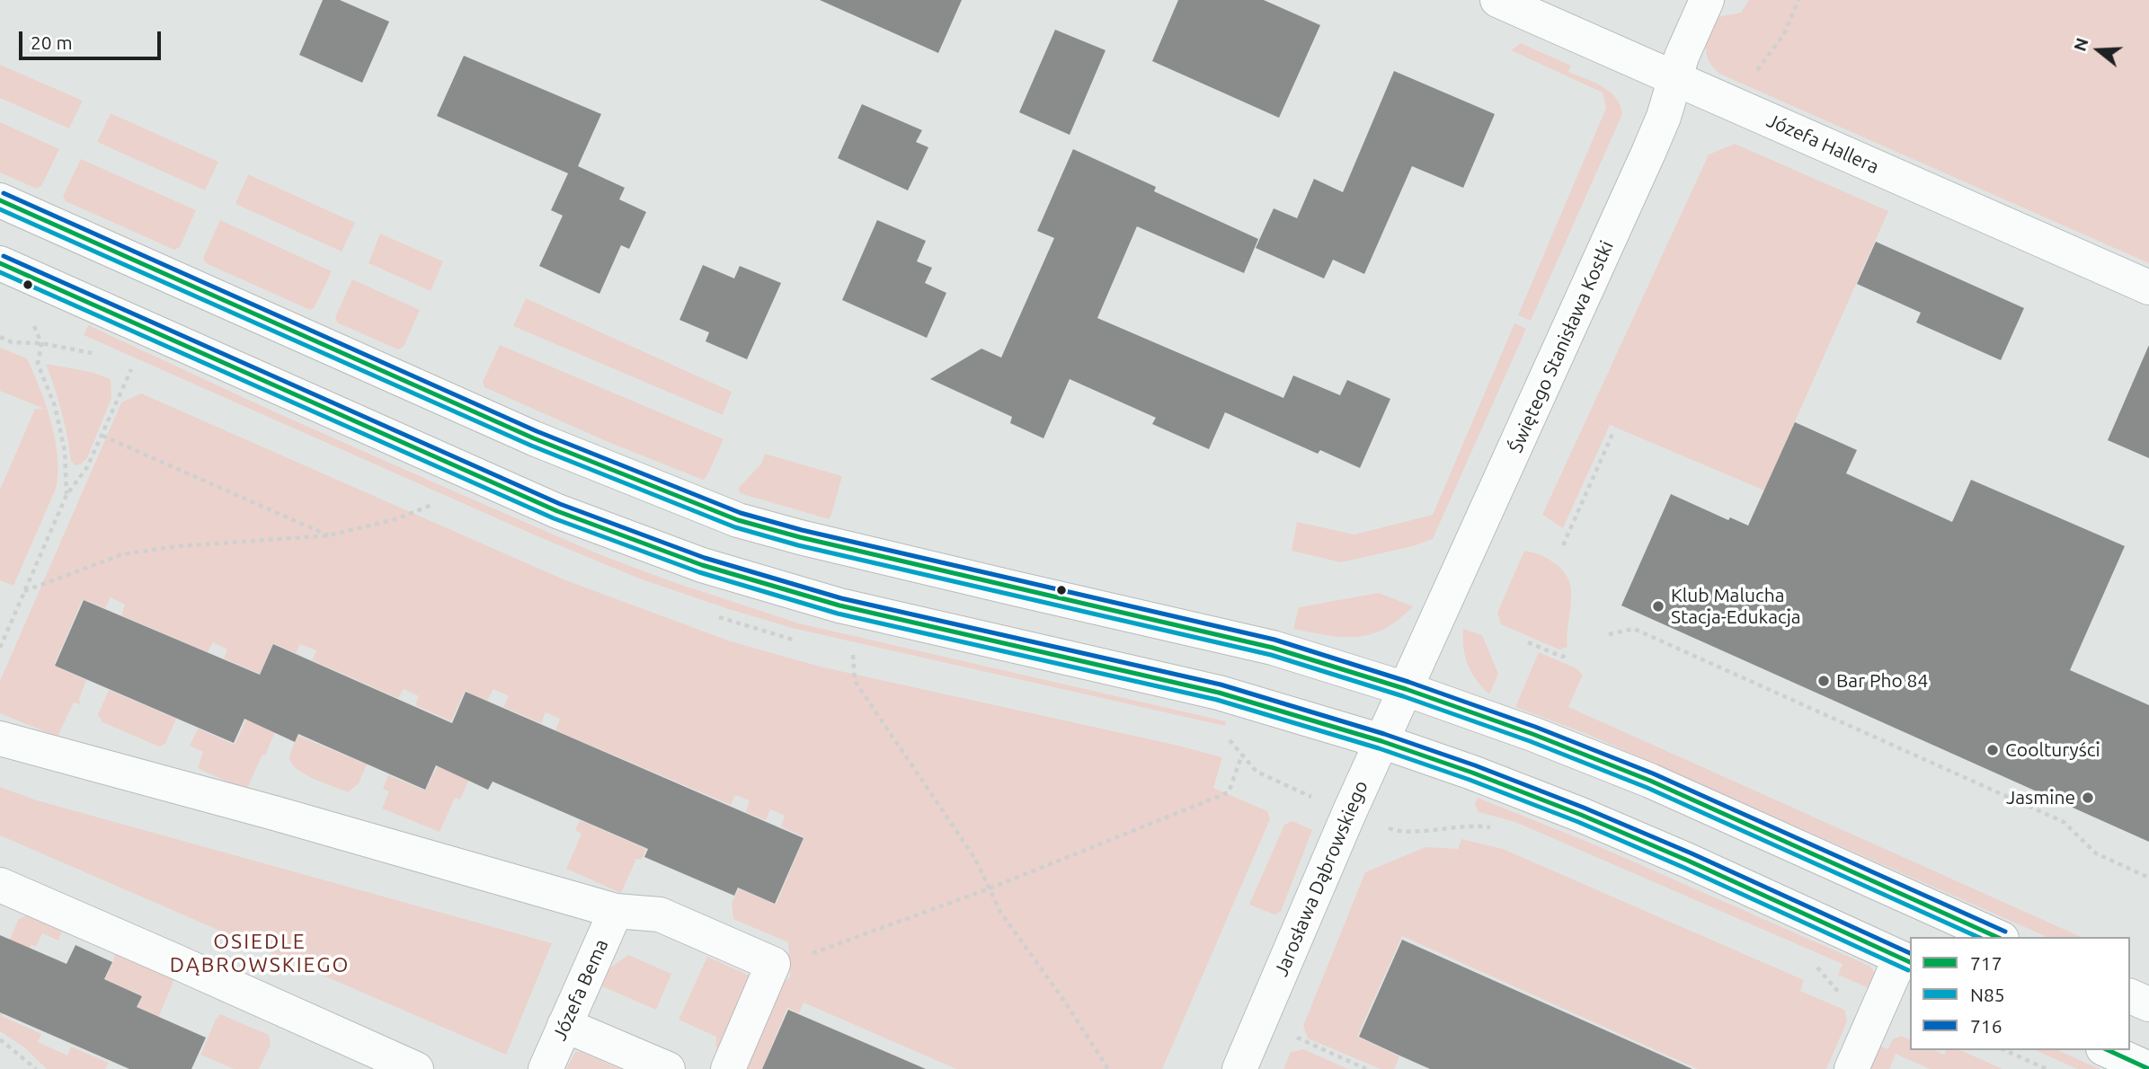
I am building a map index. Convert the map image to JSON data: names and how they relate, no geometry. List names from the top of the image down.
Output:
{
  "streets": {
    "street": [
      "Józefa Hallera",
      "Świętego Stanisława Kostki",
      "Jarosława Dąbrowskiego",
      "Józefa Bema"
    ]
  },
  "crossings": [
    ["Józefa Hallera", "Świętego Stanisława Kostki"],
    ["Świętego Stanisława Kostki", "Jarosława Dąbrowskiego"]
  ],
  "districts": ["OSIEDLE DĄBROWSKIEGO"],
  "places": [
    "Klub Malucha Stacja-Edukacja",
    "Bar Pho 84",
    "Coolturyści",
    "Jasmine"
  ],
  "lines": ["transit line 716", "transit line 717", "transit line N85"],
  "legend": ["717", "N85", "716"],
  "scale_bar": "20 m",
  "north": "left"
}
